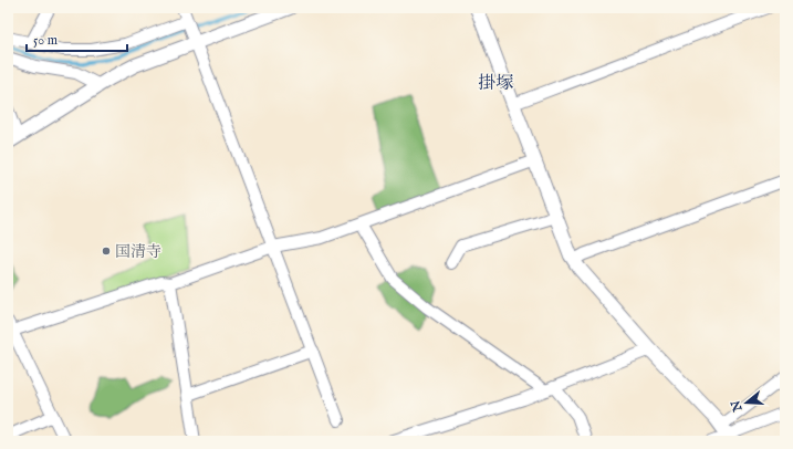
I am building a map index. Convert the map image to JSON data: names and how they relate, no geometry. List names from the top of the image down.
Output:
{
  "districts": ["掛塚"],
  "places": ["国清寺"],
  "scale_bar": "50 m",
  "north": "left"
}
